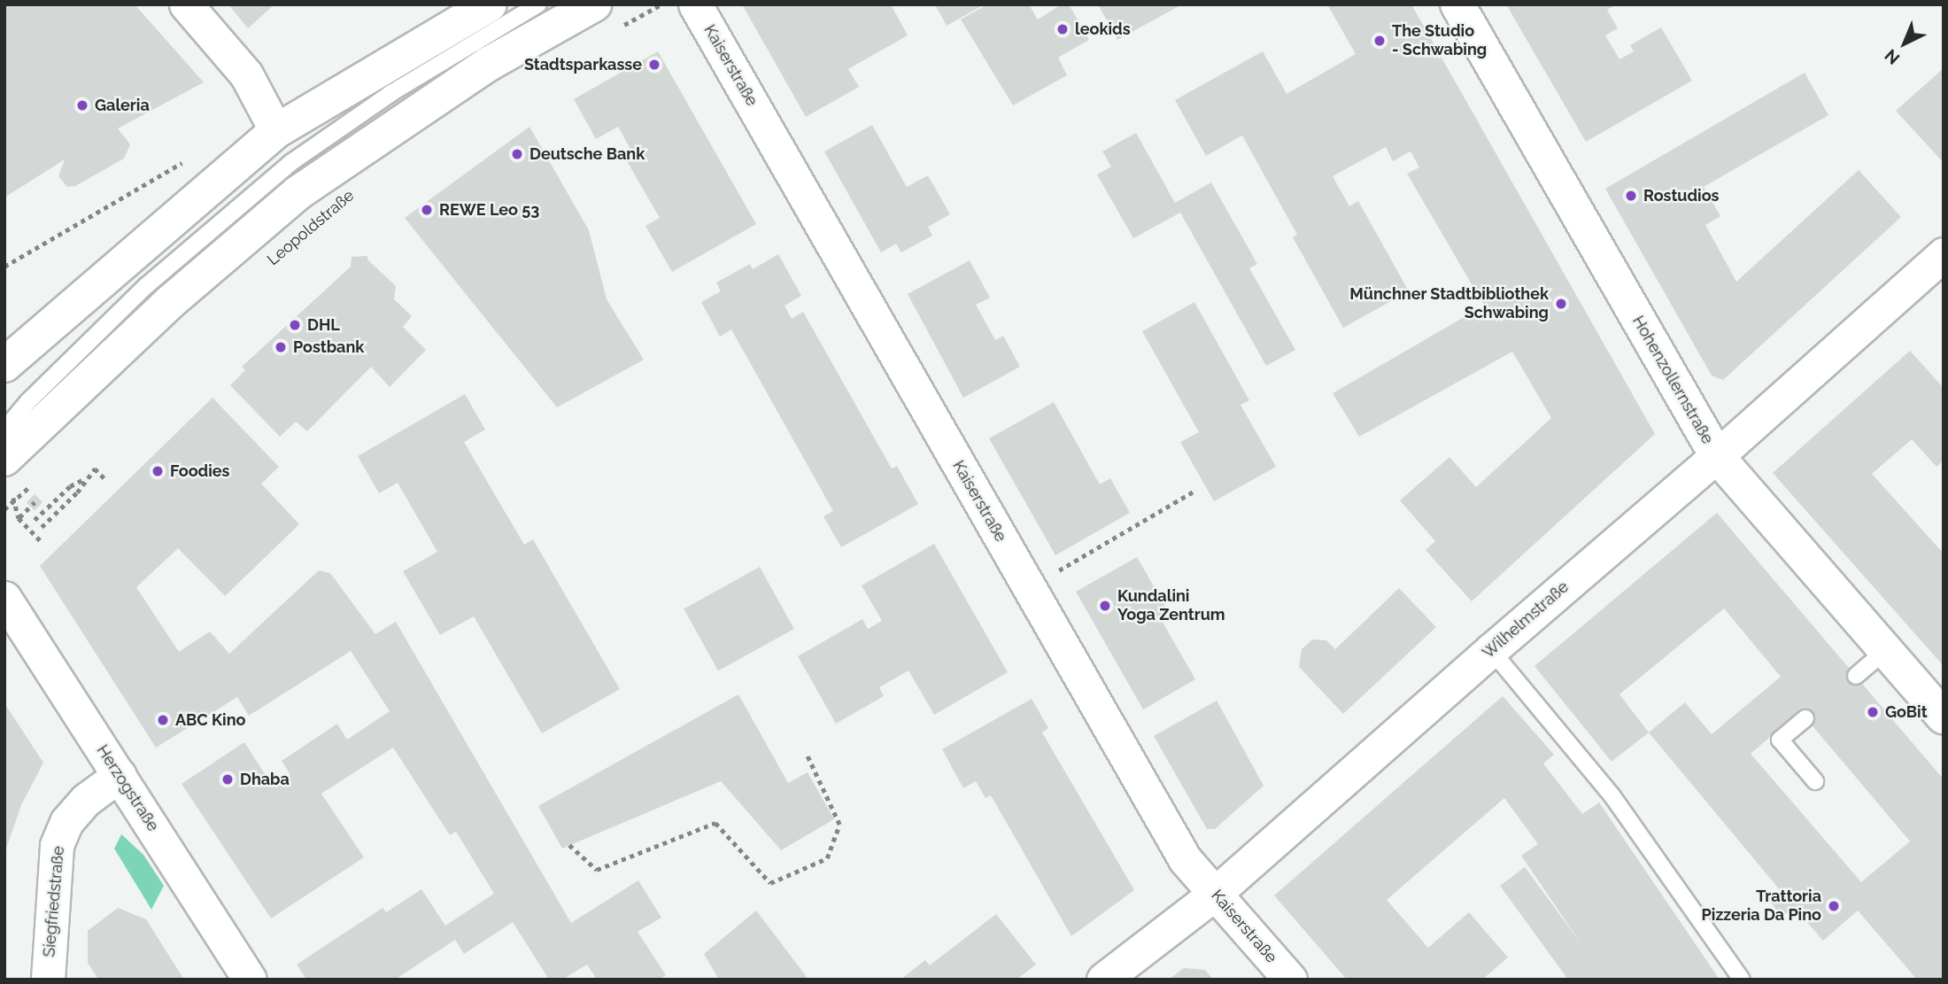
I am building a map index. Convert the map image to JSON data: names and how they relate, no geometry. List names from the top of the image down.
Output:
{
  "streets": {
    "main road": ["Leopoldstraße", "Hohenzollernstraße"],
    "street": [
      "Kaiserstraße",
      "Wilhelmstraße",
      "Herzogstraße",
      "Siegfriedstraße"
    ]
  },
  "crossings": [
    ["Kaiserstraße", "Wilhelmstraße"],
    ["Hohenzollernstraße", "Wilhelmstraße"],
    ["Herzogstraße", "Siegfriedstraße"]
  ],
  "places": [
    "leokids",
    "The Studio - Schwabing",
    "Stadtsparkasse",
    "Galeria",
    "Deutsche Bank",
    "Rostudios",
    "REWE Leo 53",
    "Münchner Stadtbibliothek Schwabing",
    "DHL",
    "Postbank",
    "Foodies",
    "Kundalini Yoga Zentrum",
    "GoBit",
    "ABC Kino",
    "Dhaba",
    "Trattoria Pizzeria Da Pino"
  ],
  "north": "bottom left"
}
